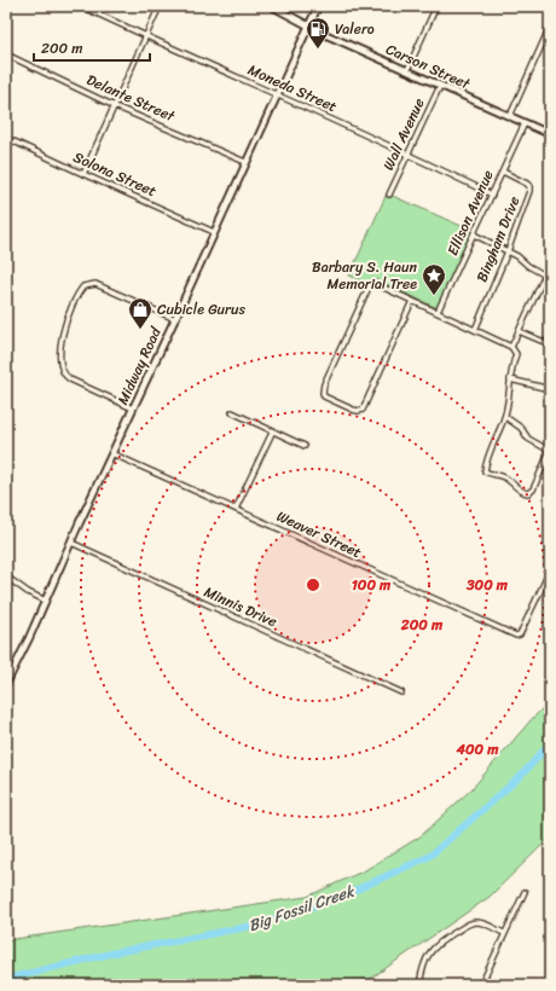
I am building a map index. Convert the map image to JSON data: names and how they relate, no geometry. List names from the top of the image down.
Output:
{
  "streets": {
    "main road": ["Carson Street", "Midway Road"],
    "street": [
      "Moneda Street",
      "Delante Street",
      "Wall Avenue",
      "Solona Street",
      "Ellison Avenue",
      "Bingham Drive",
      "Weaver Street",
      "Minnis Drive"
    ]
  },
  "crossings": [
    ["Carson Street", "Wall Avenue"],
    ["Carson Street", "Ellison Avenue"],
    ["Carson Street", "Midway Road"],
    ["Moneda Street", "Wall Avenue"],
    ["Moneda Street", "Ellison Avenue"],
    ["Moneda Street", "Midway Road"],
    ["Delante Street", "Midway Road"],
    ["Solona Street", "Midway Road"],
    ["Ellison Avenue", "Bingham Drive"],
    ["Midway Road", "Weaver Street"],
    ["Midway Road", "Minnis Drive"]
  ],
  "water": ["Big Fossil Creek"],
  "places": {
    "fuel station": ["Valero"],
    "place": ["Barbary S. Haun Memorial Tree"],
    "shop": ["Cubicle Gurus"]
  },
  "scale_bar": "200 m",
  "rings": [
    "100 m",
    "300 m",
    "200 m",
    "400 m"
  ]
}
